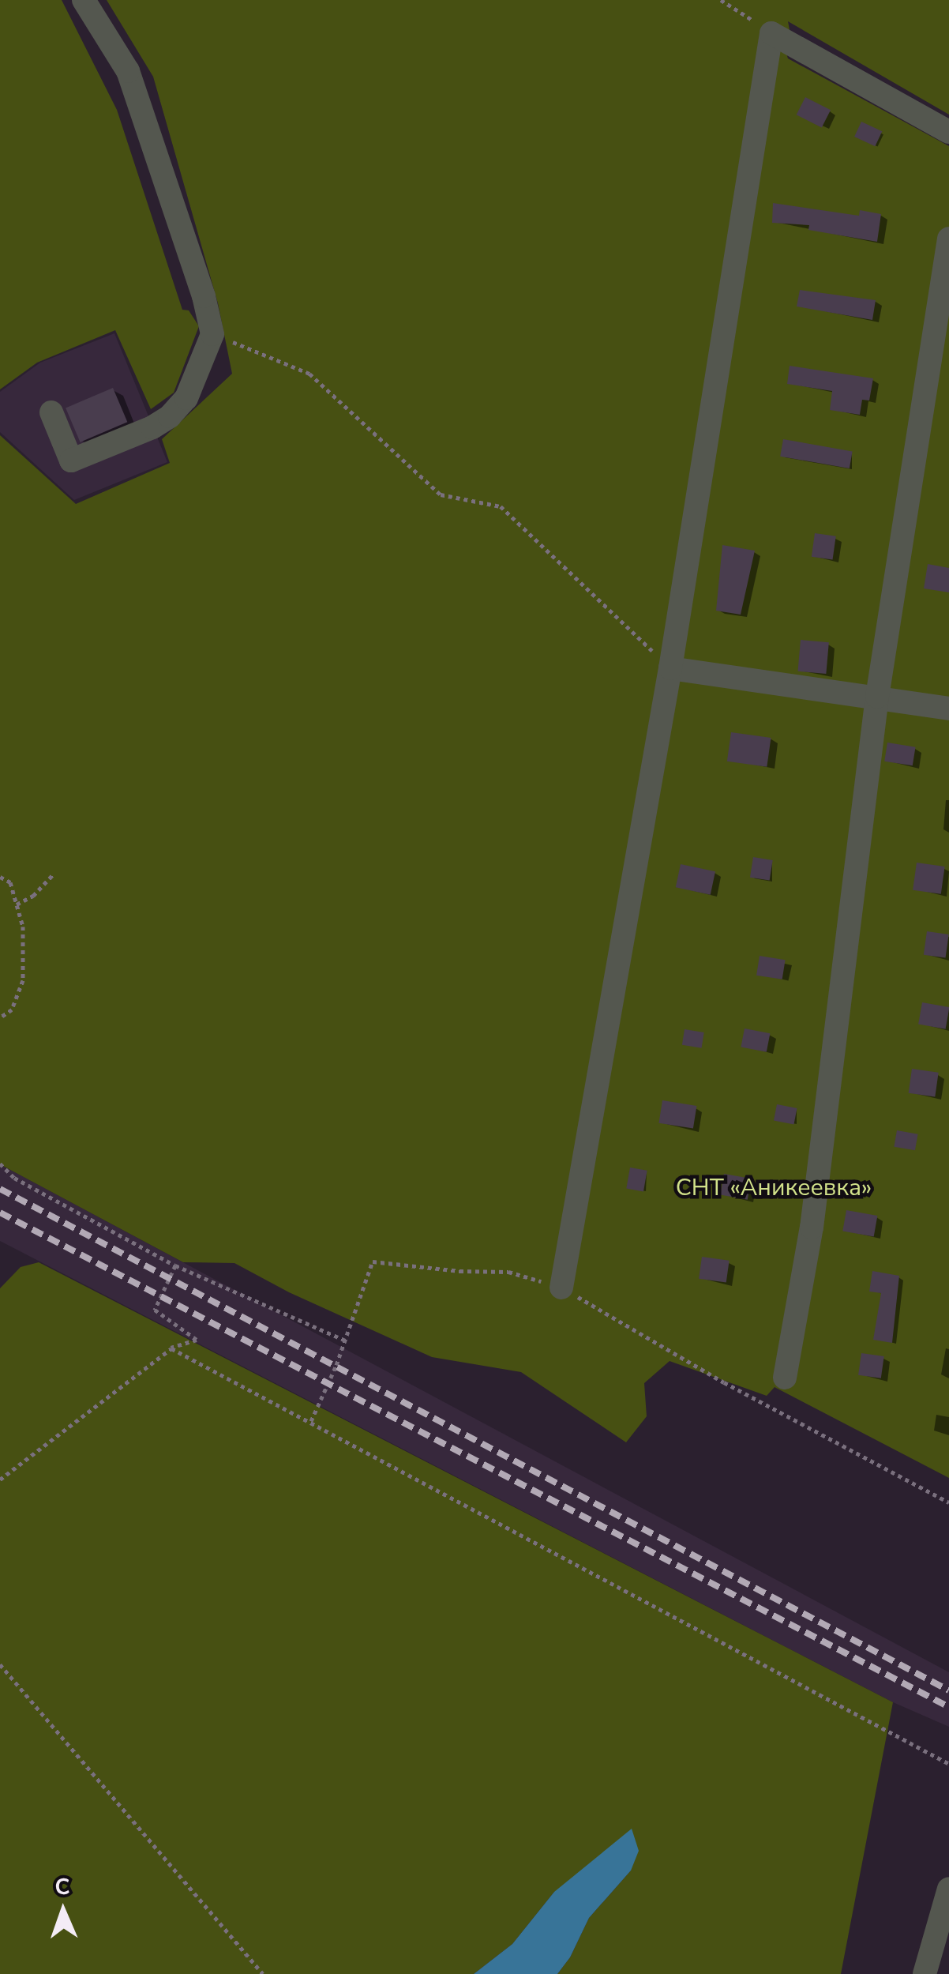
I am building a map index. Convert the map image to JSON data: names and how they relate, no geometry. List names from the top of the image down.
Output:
{
  "parks": ["СНТ «Аникеевка»"],
  "north": "top"
}
